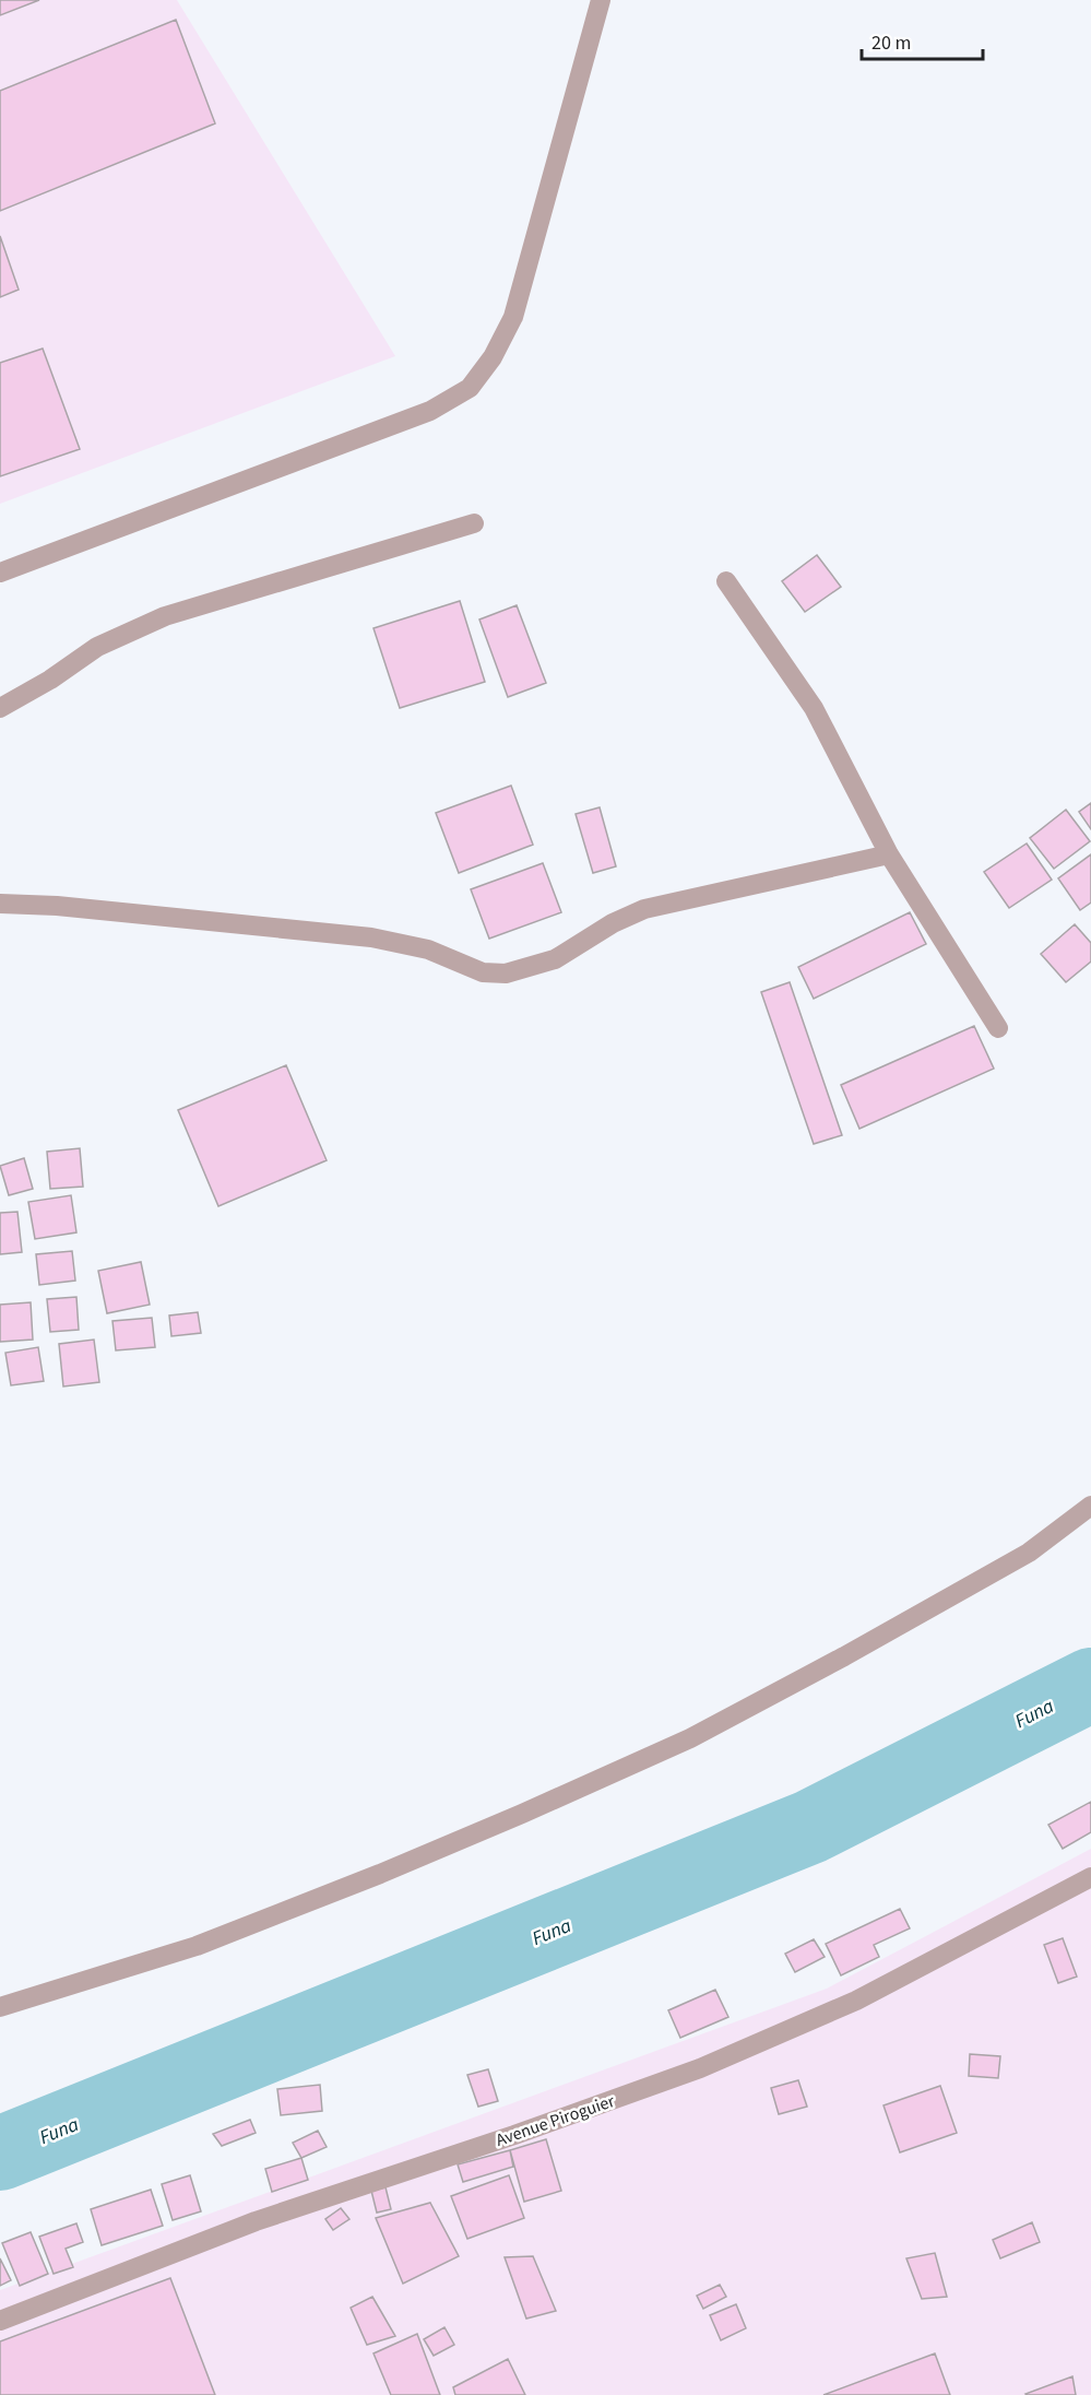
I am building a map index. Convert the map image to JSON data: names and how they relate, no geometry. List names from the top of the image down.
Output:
{
  "streets": {
    "street": ["Avenue Piroguier"]
  },
  "water": ["Funa"],
  "scale_bar": "20 m"
}
